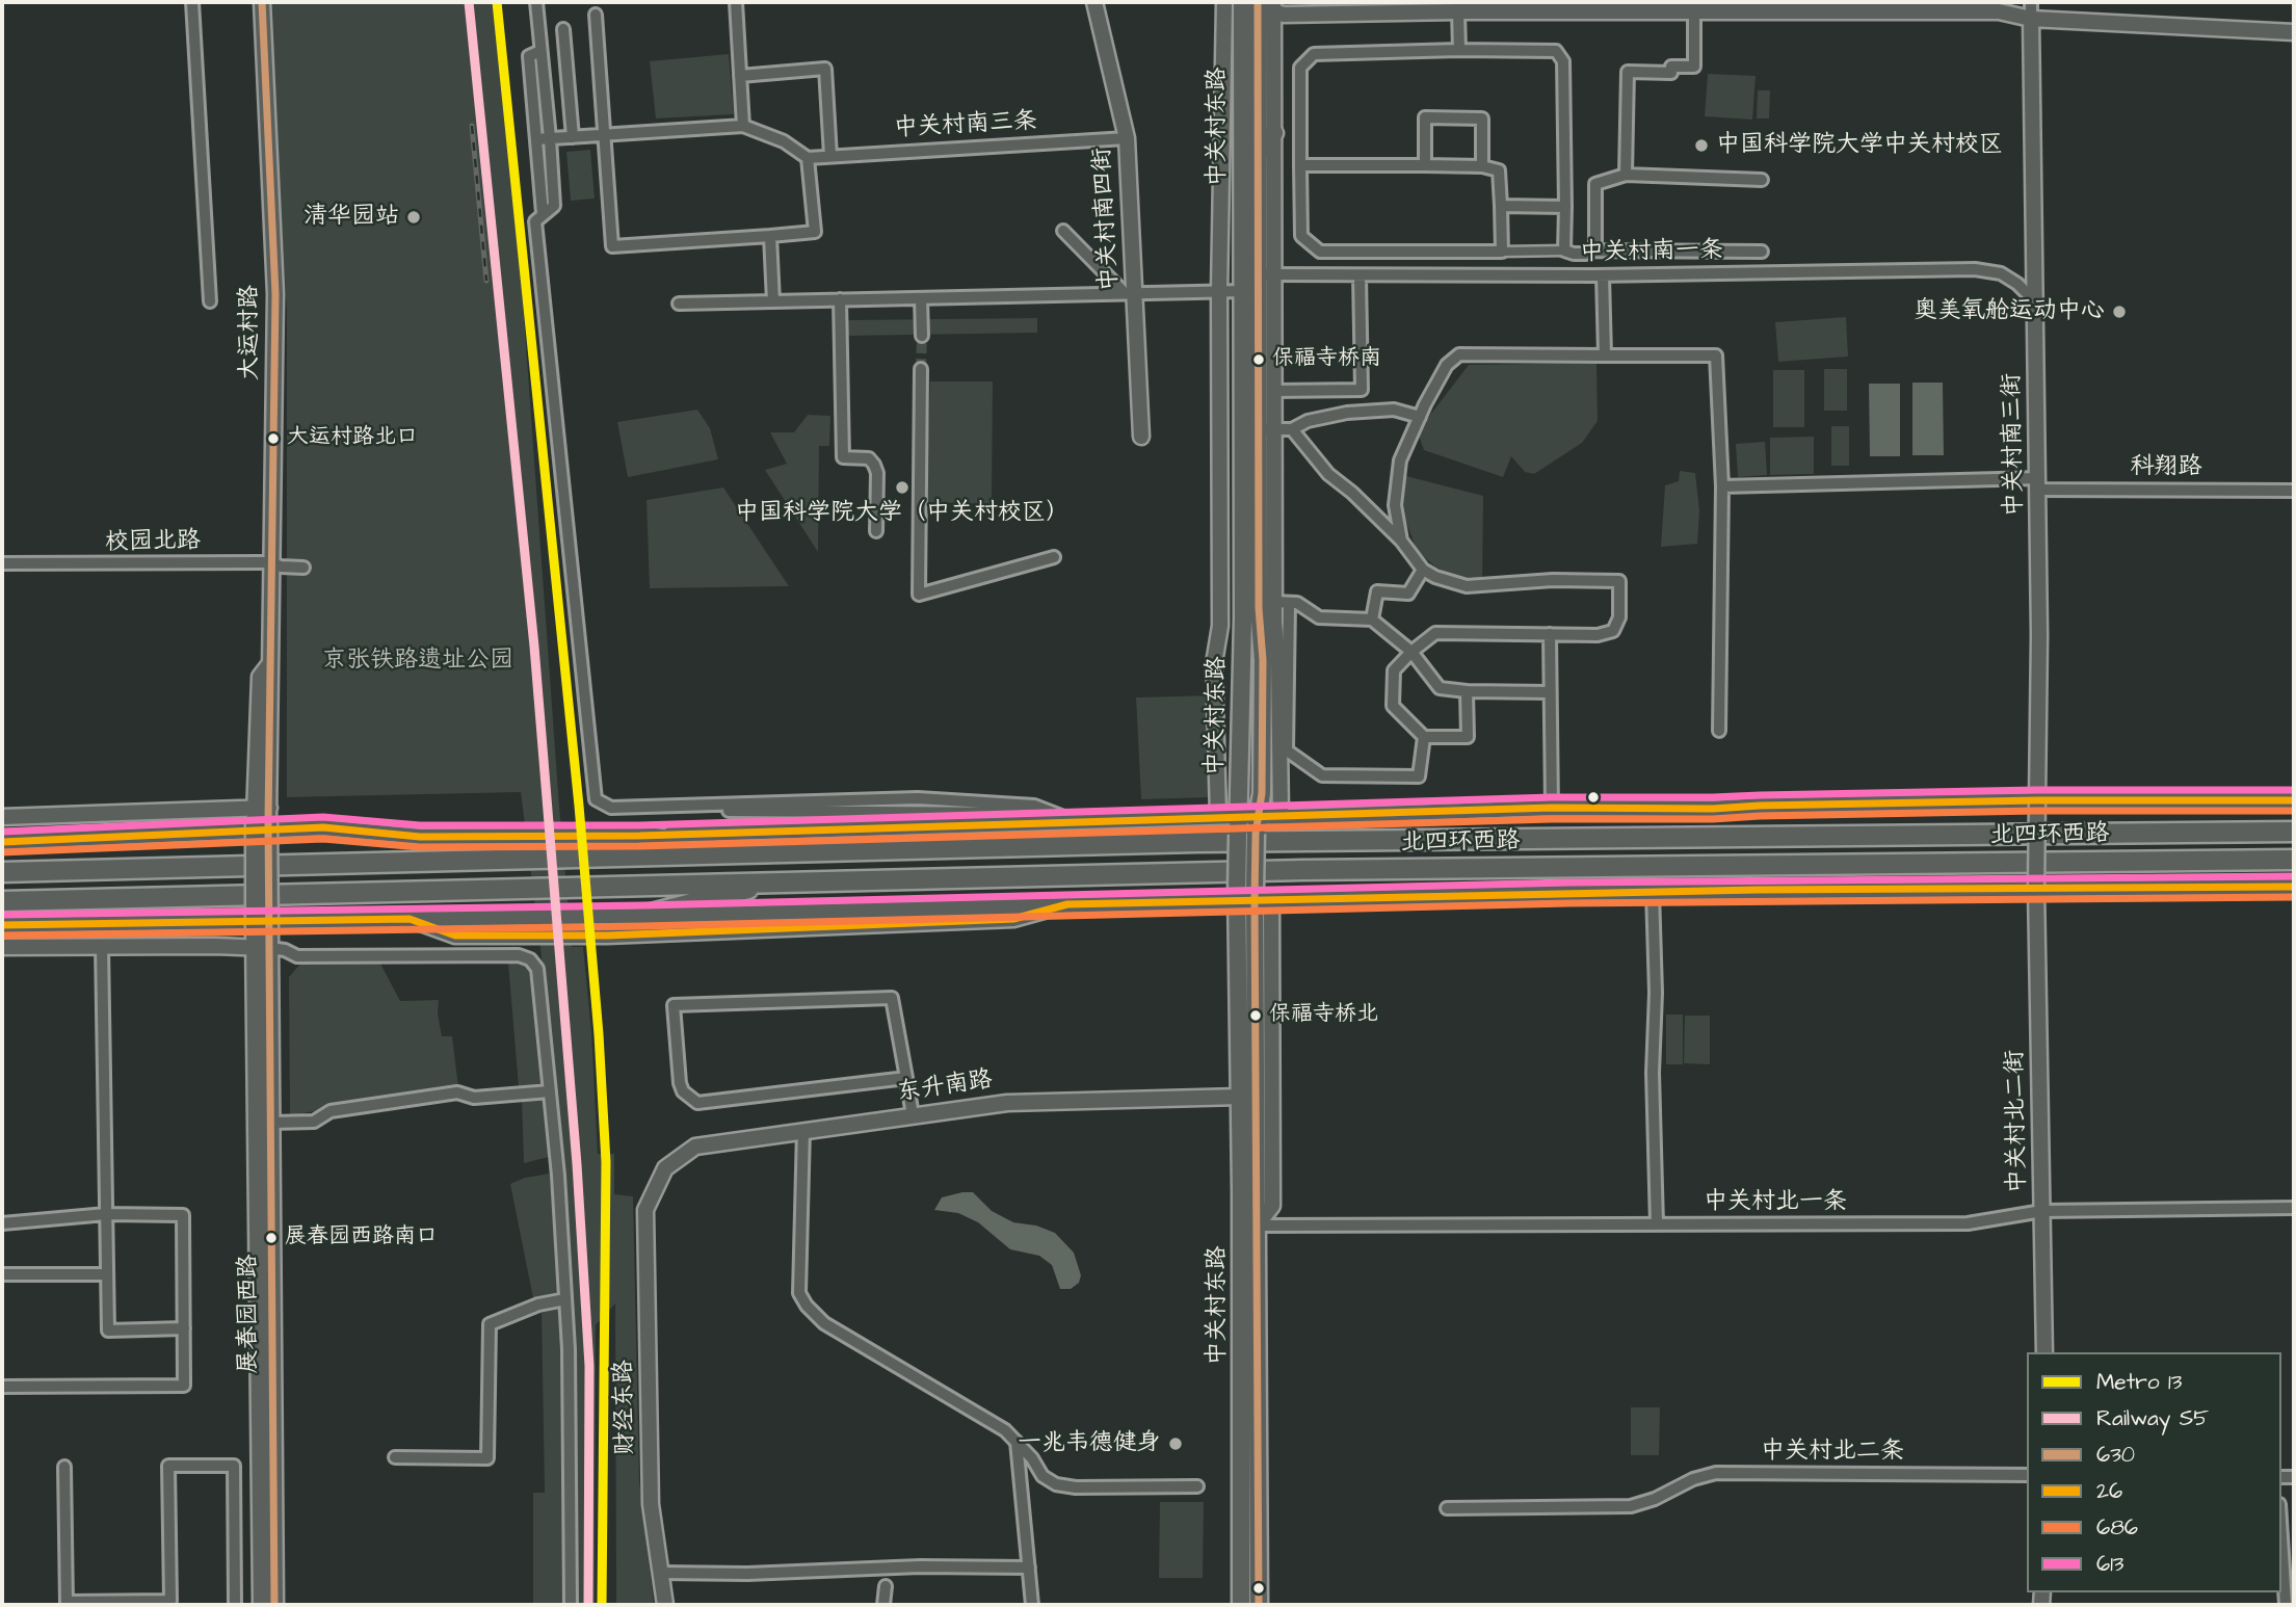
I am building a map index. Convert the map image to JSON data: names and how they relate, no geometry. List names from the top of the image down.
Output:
{
  "streets": {
    "highway": ["北四环西路"],
    "main road": ["中关村东路", "大运村路", "展春园西路"],
    "street": [
      "中关村南三条",
      "中关村南四街",
      "中关村南一条",
      "中关村南三街",
      "科翔路",
      "校园北路",
      "东升南路",
      "中关村北二街",
      "中关村北一条",
      "财经东路",
      "中关村北二条"
    ]
  },
  "crossings": [
    ["中关村南三条", "中关村南四街"],
    ["中关村东路", "中关村南一条"],
    ["中关村东路", "北四环西路"],
    ["中关村东路", "东升南路"],
    ["中关村东路", "中关村北一条"],
    ["中关村南一条", "中关村南三街"],
    ["大运村路", "校园北路"],
    ["大运村路", "展春园西路"],
    ["中关村南三街", "科翔路"],
    ["中关村南三街", "北四环西路"],
    ["中关村南三街", "中关村北二街"],
    ["东升南路", "财经东路"],
    ["中关村北二街", "中关村北一条"]
  ],
  "parks": ["京张铁路遗址公园"],
  "places": [
    "中国科学院大学中关村校区",
    "清华园站",
    "奥美氧舱运动中心",
    "保福寺桥南",
    "大运村路北口",
    "中国科学院大学（中关村校区）",
    "保福寺桥北",
    "展春园西路南口",
    "一兆韦德健身"
  ],
  "lines": [
    "metro line 13",
    "rail line S5",
    "transit line 630",
    "transit line 613",
    "transit line 26",
    "transit line 686"
  ],
  "legend": [
    "Metro 13",
    "Railway S5",
    "630",
    "26",
    "686",
    "613"
  ]
}
